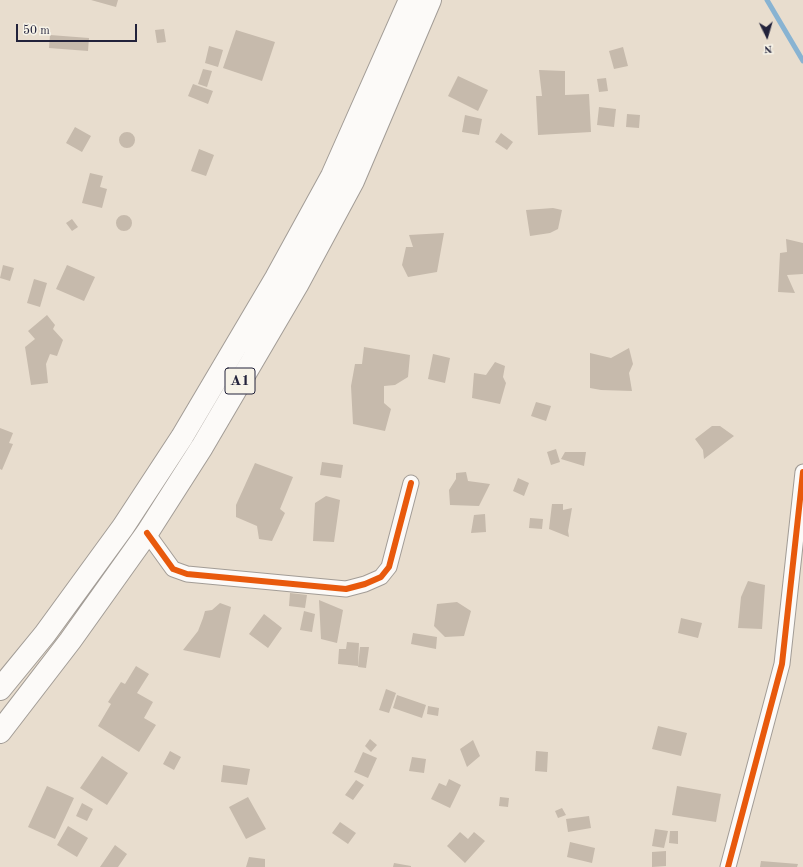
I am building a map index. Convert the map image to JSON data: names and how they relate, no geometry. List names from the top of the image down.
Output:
{
  "streets": {
    "highway": ["A1"]
  },
  "scale_bar": "50 m",
  "north": "bottom"
}
